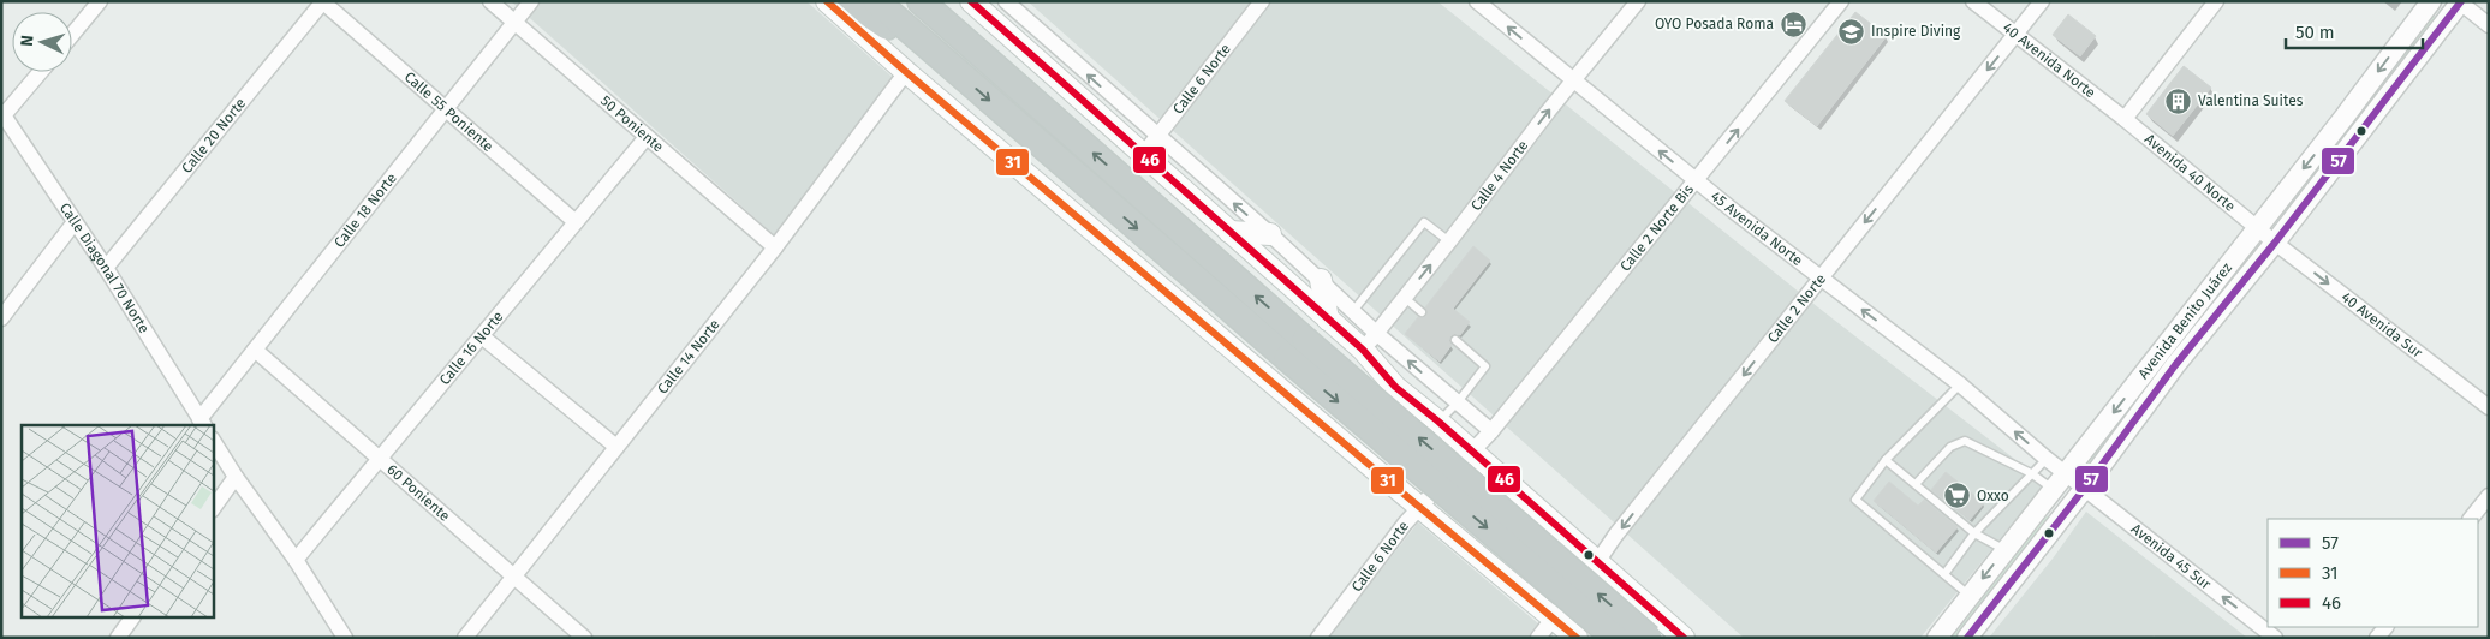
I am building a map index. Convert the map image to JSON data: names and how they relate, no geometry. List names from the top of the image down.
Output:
{
  "streets": {
    "street": [
      "40 Avenida Norte",
      "Calle 6 Norte",
      "Calle 55 Poniente",
      "50 Poniente",
      "Calle 20 Norte",
      "Avenida 40 Norte",
      "Calle 4 Norte",
      "Calle 18 Norte",
      "Calle 2 Norte Bis",
      "45 Avenida Norte",
      "Calle Diagonal 70 Norte",
      "Calle 2 Norte",
      "Avenida Benito Juárez",
      "40 Avenida Sur",
      "Calle 16 Norte",
      "Calle 14 Norte",
      "60 Poniente",
      "Avenida 45 Sur"
    ]
  },
  "crossings": [
    ["40 Avenida Norte", "Avenida 40 Norte"],
    ["40 Avenida Norte", "Calle 2 Norte"],
    ["Calle 6 Norte", "Calle 2 Norte Bis"],
    ["Calle 55 Poniente", "Calle 20 Norte"],
    ["Calle 55 Poniente", "Calle 18 Norte"],
    ["Calle 55 Poniente", "Calle 16 Norte"],
    ["50 Poniente", "Calle 18 Norte"],
    ["50 Poniente", "Calle 16 Norte"],
    ["50 Poniente", "Calle 14 Norte"],
    ["Calle 20 Norte", "Calle Diagonal 70 Norte"],
    ["Avenida 40 Norte", "Avenida Benito Juárez"],
    ["Avenida 40 Norte", "40 Avenida Sur"],
    ["Calle 4 Norte", "45 Avenida Norte"],
    ["Calle 18 Norte", "Calle Diagonal 70 Norte"],
    ["Calle 18 Norte", "60 Poniente"],
    ["Calle 2 Norte Bis", "45 Avenida Norte"],
    ["45 Avenida Norte", "Calle 2 Norte"],
    ["45 Avenida Norte", "Avenida Benito Juárez"],
    ["45 Avenida Norte", "Avenida 45 Sur"],
    ["Avenida Benito Juárez", "40 Avenida Sur"],
    ["Avenida Benito Juárez", "Avenida 45 Sur"],
    ["Calle 16 Norte", "60 Poniente"],
    ["Calle 14 Norte", "60 Poniente"]
  ],
  "one_way": [
    "Calle 4 Norte",
    "Calle 2 Norte Bis",
    "45 Avenida Norte",
    "Calle 2 Norte",
    "40 Avenida Sur",
    "Avenida 45 Sur"
  ],
  "places": {
    "hotel": ["OYO Posada Roma"],
    "school or university": ["Inspire Diving"],
    "building": ["Valentina Suites"],
    "supermarket": ["Oxxo"]
  },
  "lines": ["transit line 57", "transit line 31", "transit line 46"],
  "legend": ["57", "31", "46"],
  "scale_bar": "50 m",
  "north": "left"
}
